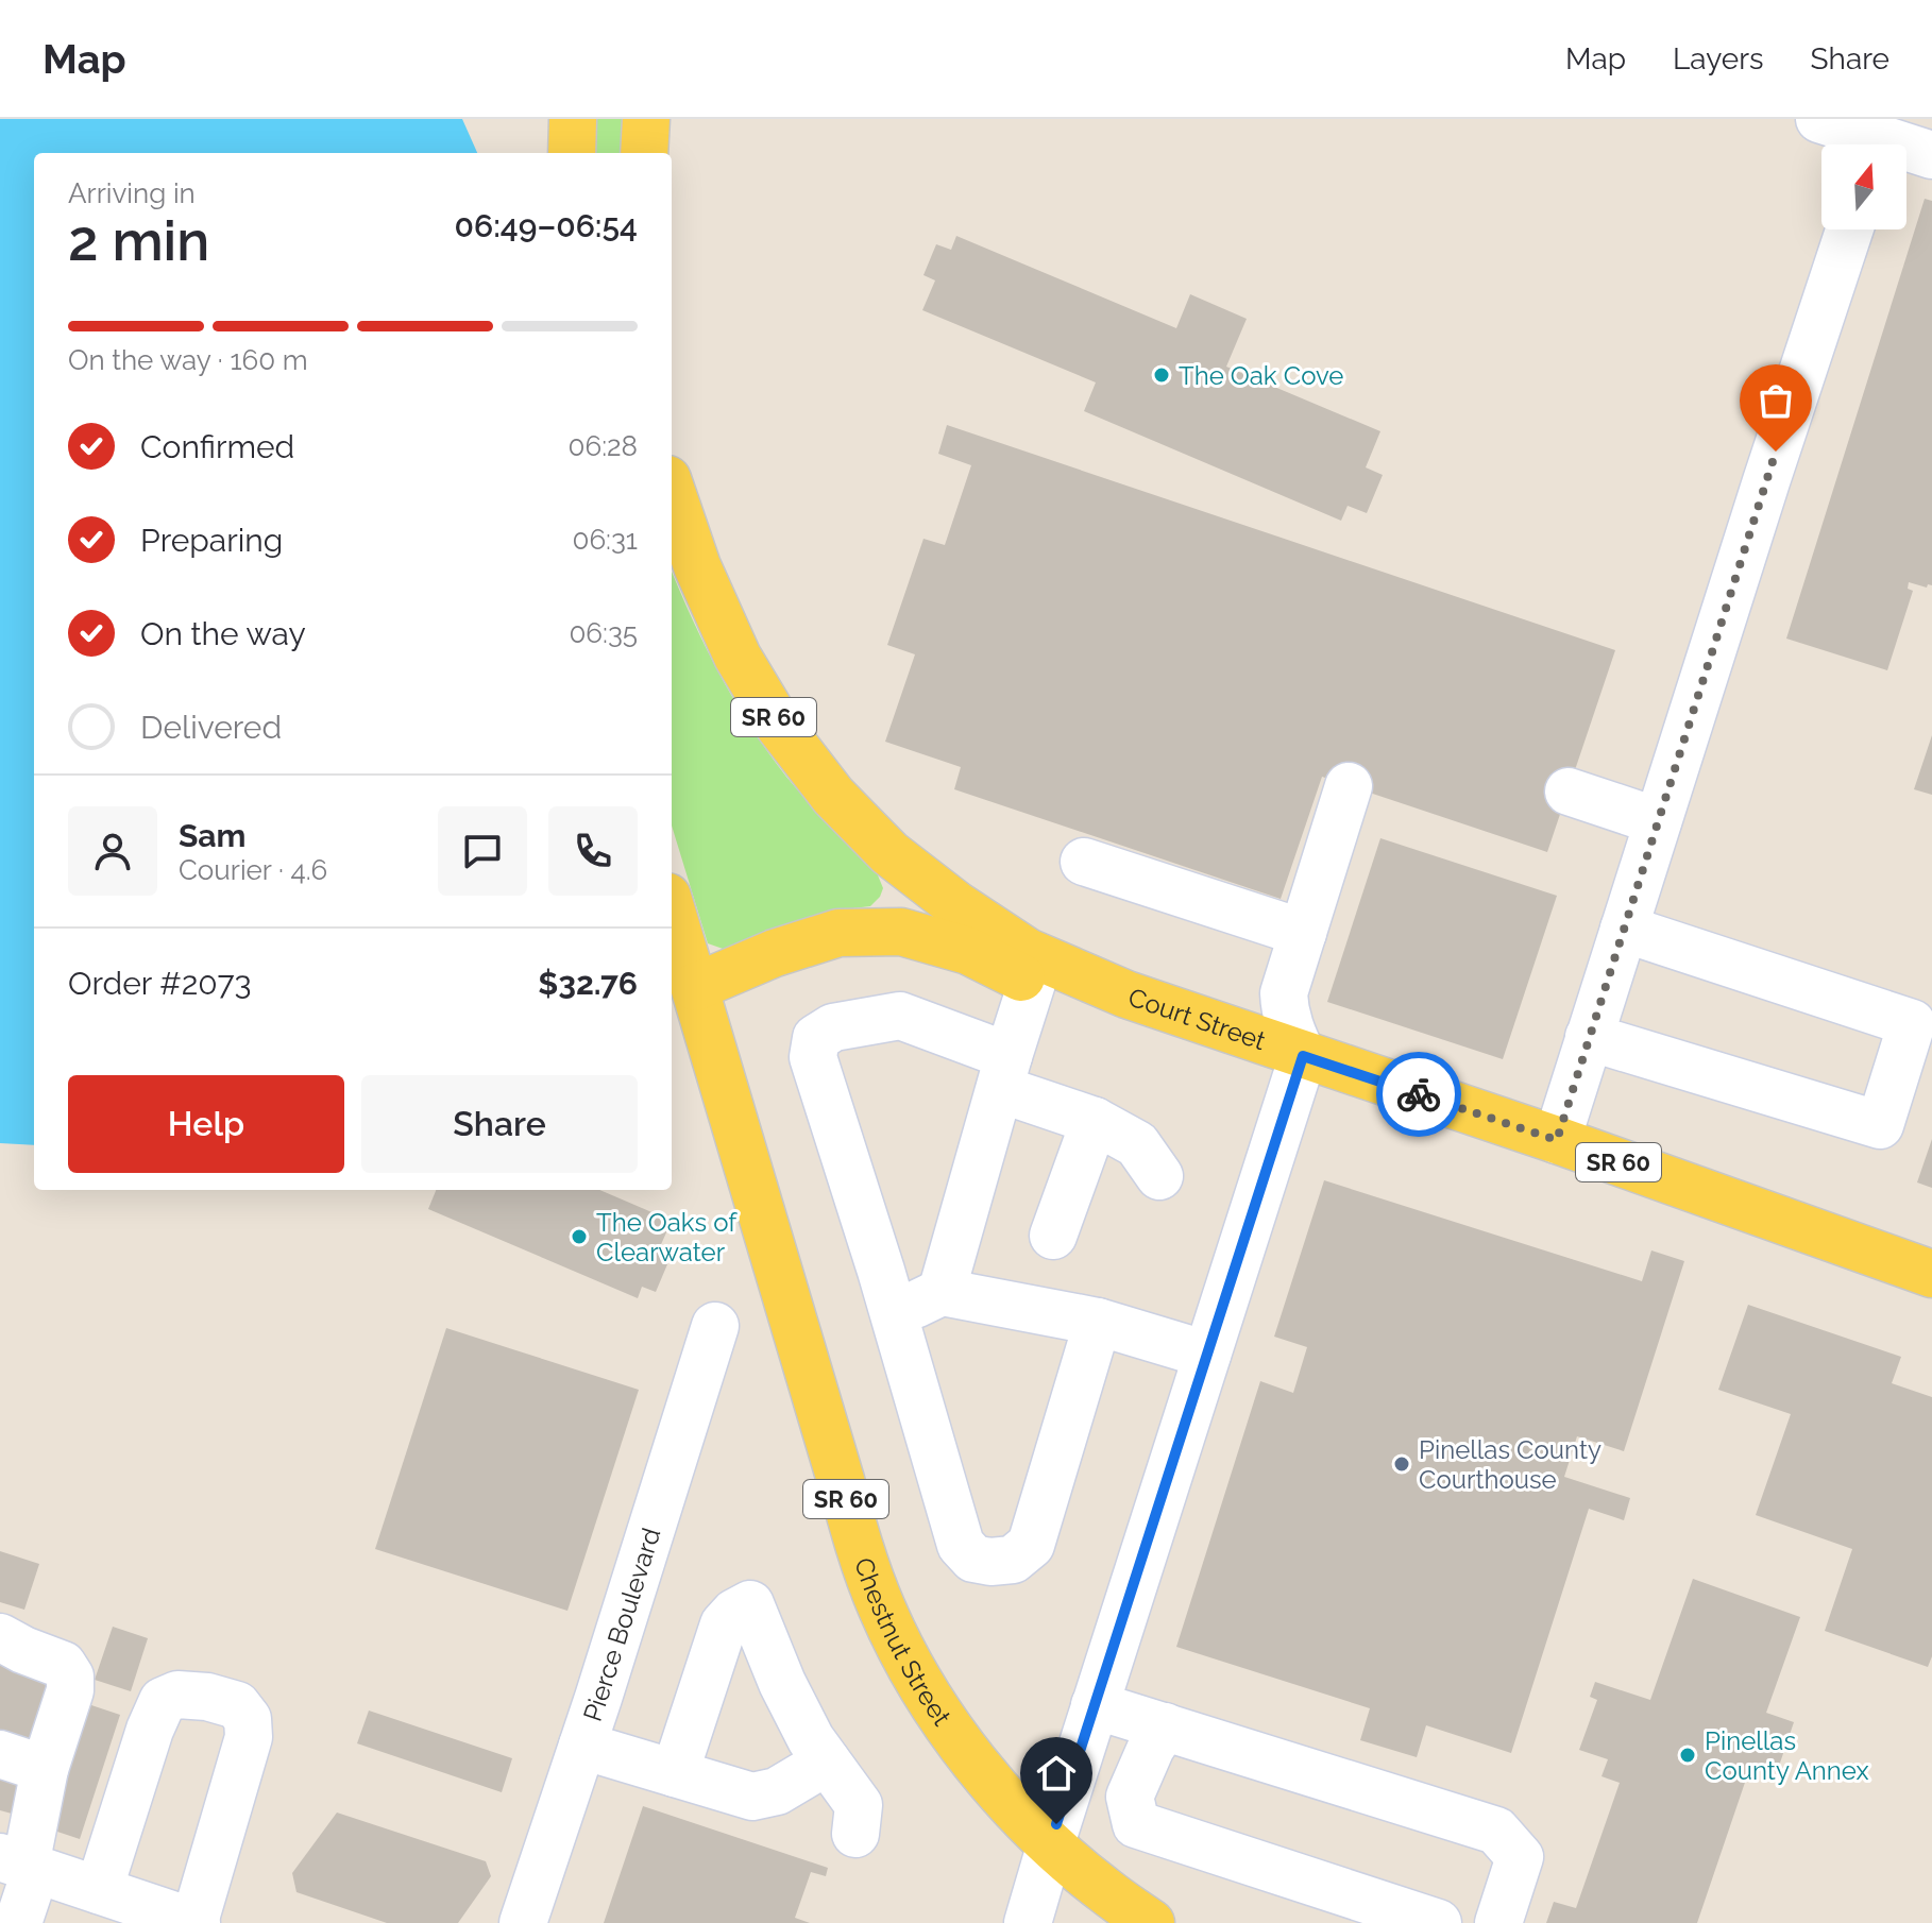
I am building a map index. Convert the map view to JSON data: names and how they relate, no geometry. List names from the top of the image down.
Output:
{
  "streets": {
    "main road": ["SR 60", "Court Street", "Chestnut Street"],
    "street": ["Pierce Boulevard"]
  },
  "crossings": [
    ["SR 60", "Chestnut Street"]
  ],
  "places": [
    "The Oak Cove",
    "The Oaks of Clearwater",
    "Pinellas County Courthouse",
    "Pinellas County Annex"
  ],
  "north": "top",
  "page": {
    "header": "Map",
    "nav": ["Map", "Layers", "Share"],
    "heading": ["2 min", "Arriving in", "06:49–06:54"],
    "panel": [
      "Sam",
      "Courier · 4.6",
      "Order #2073",
      "$32.76"
    ],
    "bar": "On the way · 160 m",
    "list": [
      ["Confirmed", "06:28"],
      ["Preparing", "06:31"],
      ["On the way", "06:35"],
      "Delivered"
    ],
    "buttons": ["Help", "Share"]
  }
}
